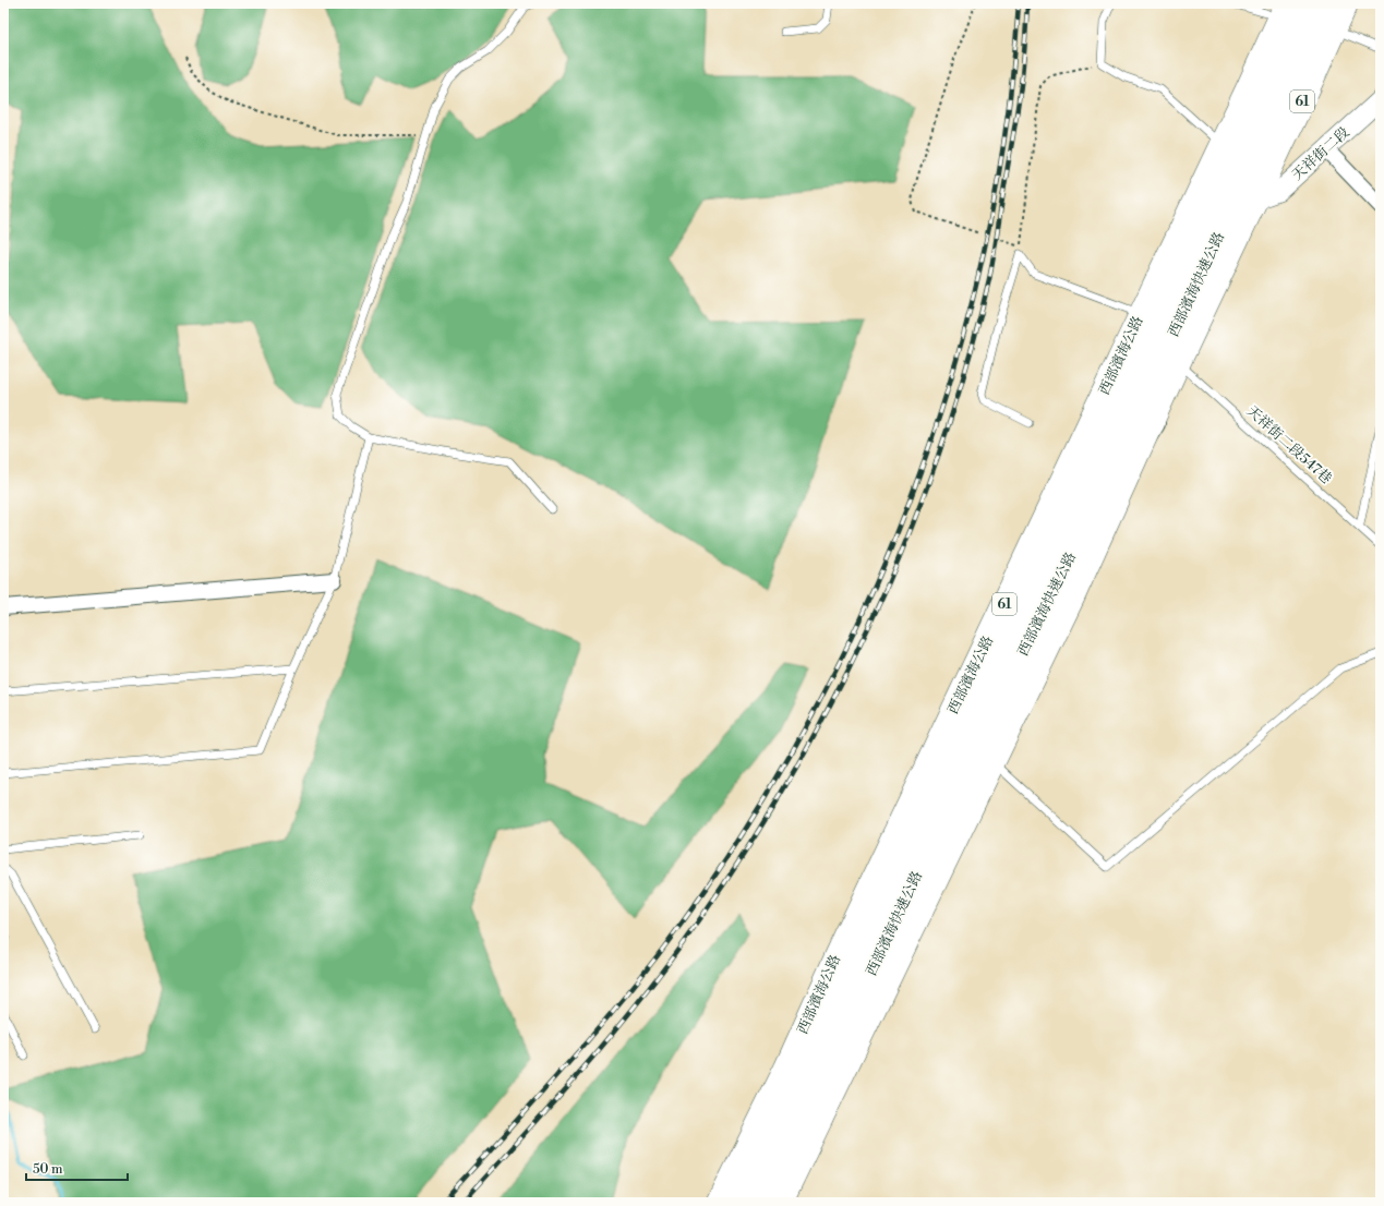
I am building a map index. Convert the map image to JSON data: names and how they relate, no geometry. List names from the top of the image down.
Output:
{
  "streets": {
    "highway": ["61", "西部濱海快速公路"],
    "main road": ["西部濱海公路"],
    "street": ["天祥街二段"],
    "lane": ["天祥街二段547巷"]
  },
  "crossings": [
    ["61", "天祥街二段"],
    ["61", "天祥街二段547巷"]
  ],
  "scale_bar": "50 m"
}
